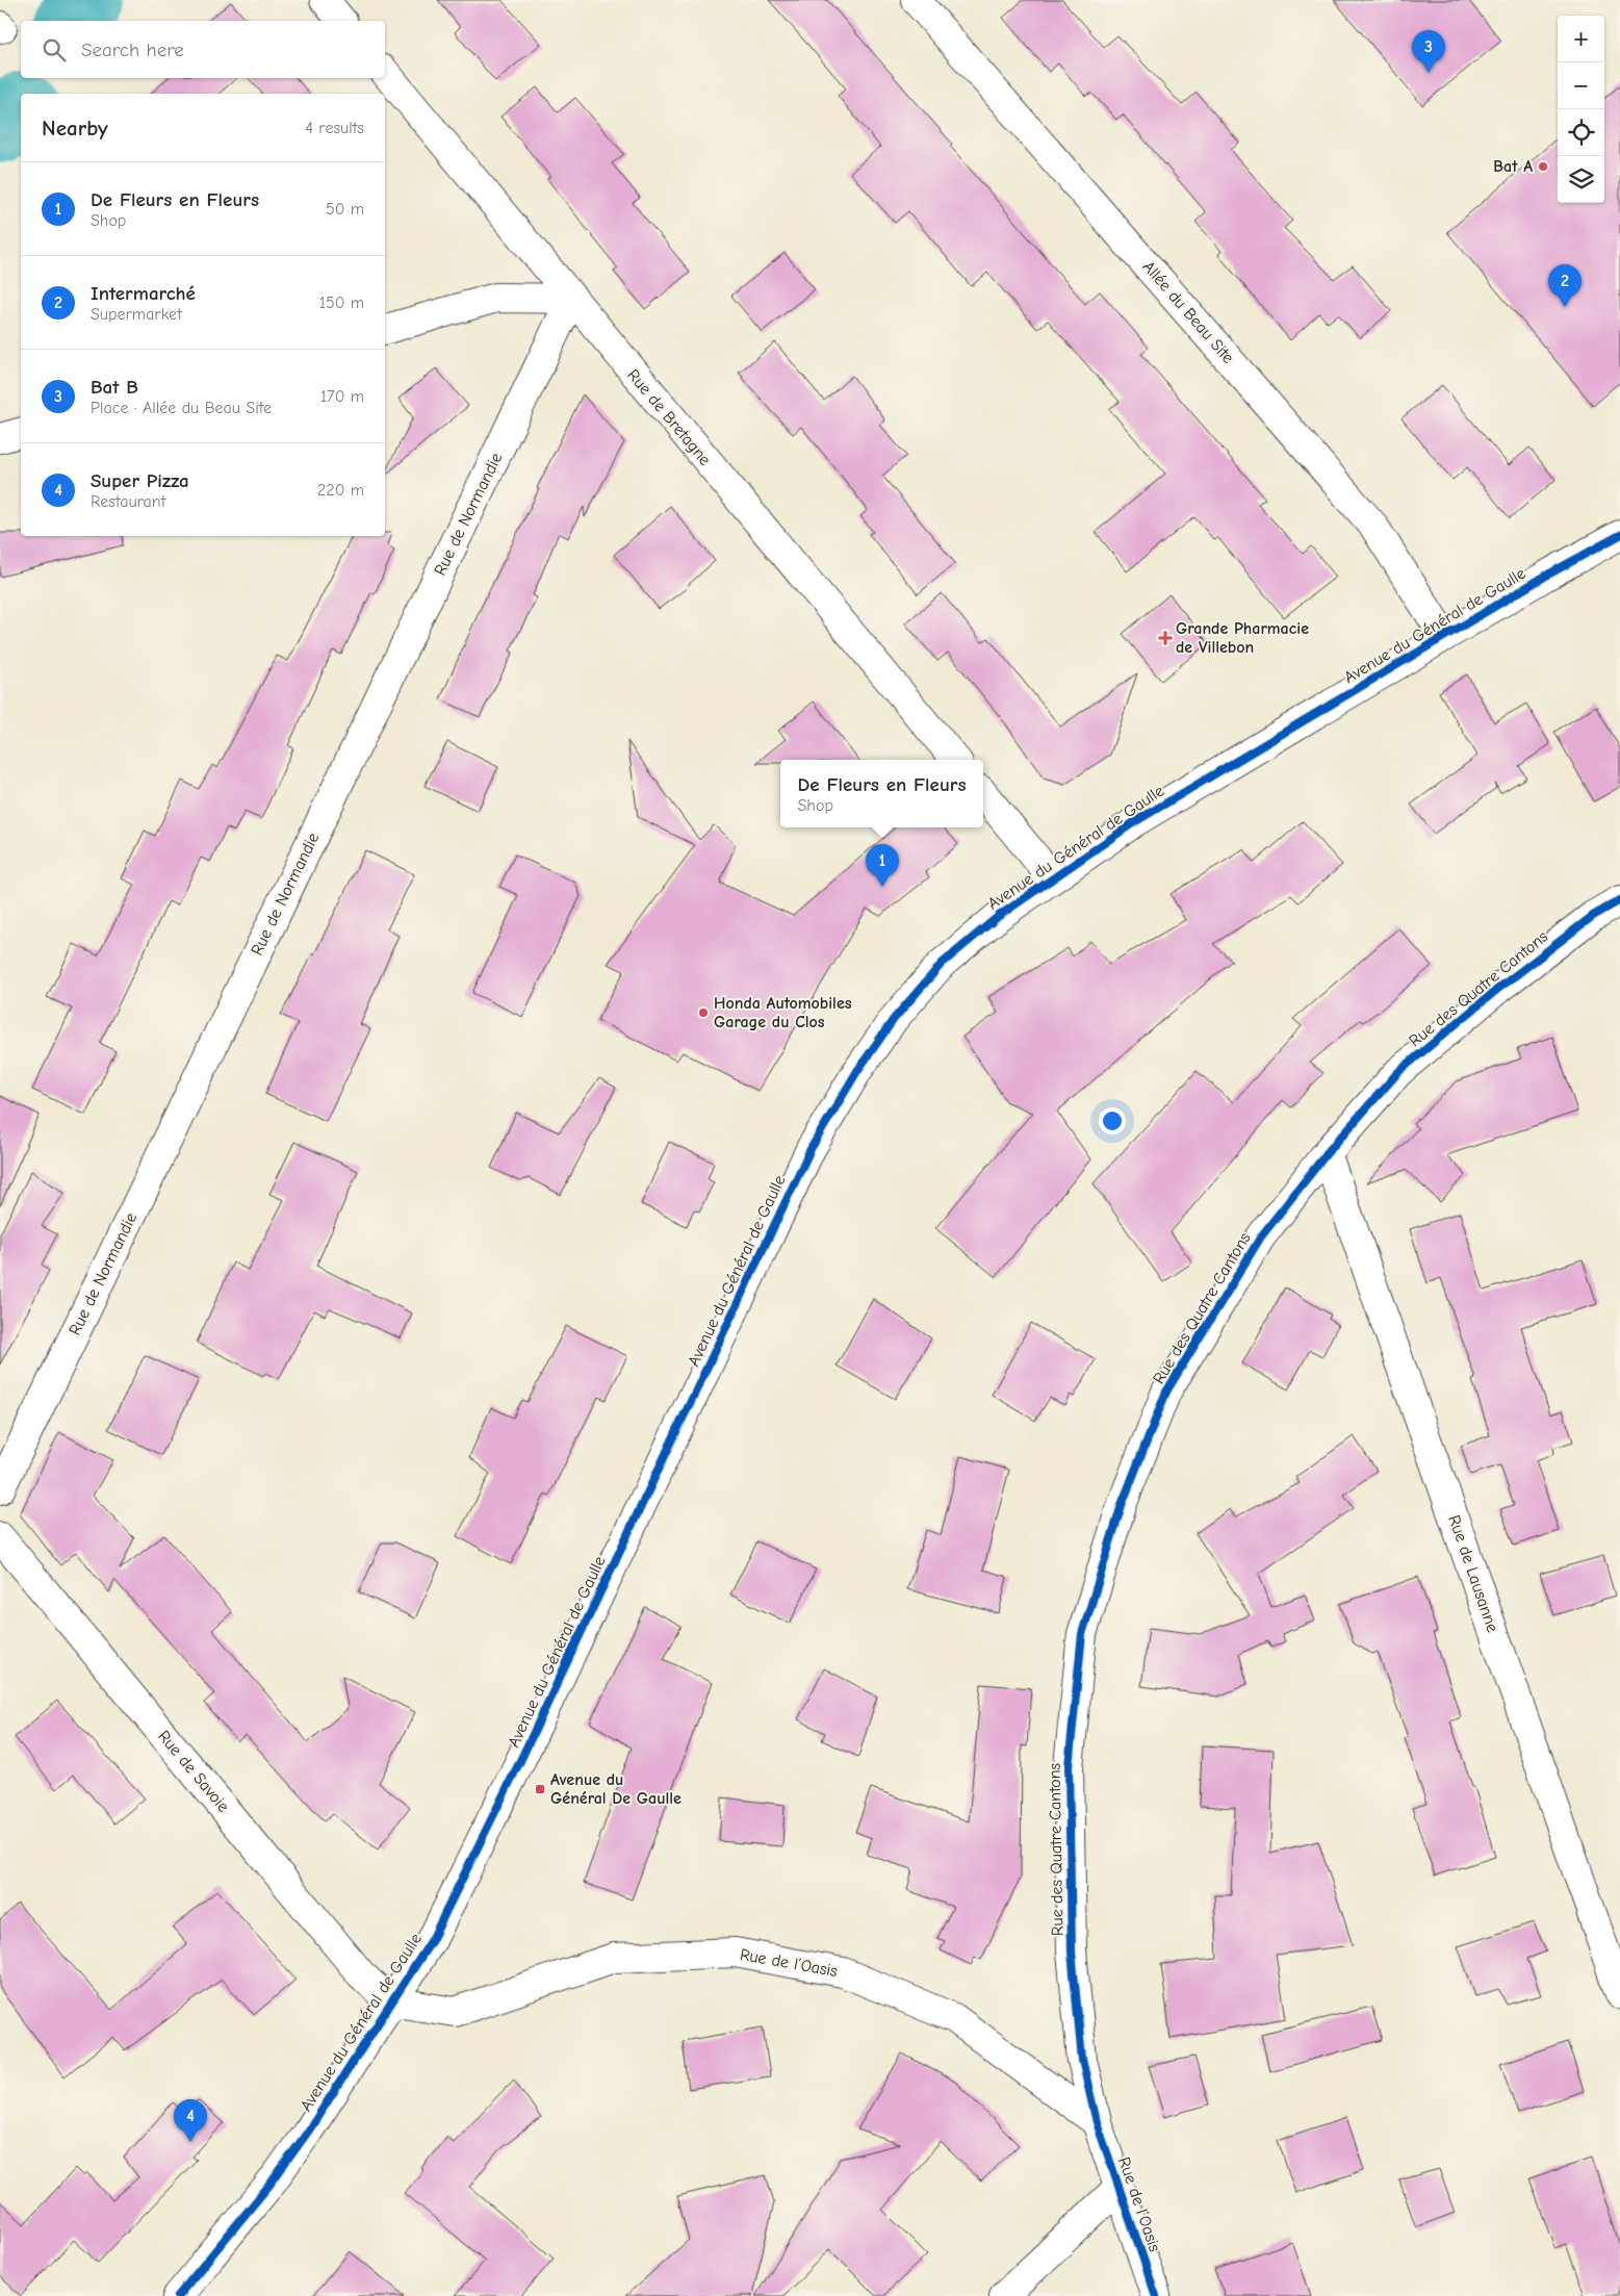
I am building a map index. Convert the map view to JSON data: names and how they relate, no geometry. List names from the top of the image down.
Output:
{
  "streets": {
    "street": [
      "Allée du Beau Site",
      "Rue de Bretagne",
      "Rue de Normandie",
      "Avenue du Général de Gaulle",
      "Rue des Quatre Cantons",
      "Rue de Lausanne",
      "Rue de Savoie",
      "Rue de l’Oasis"
    ]
  },
  "crossings": [
    ["Allée du Beau Site", "Avenue du Général de Gaulle"],
    ["Rue de Bretagne", "Rue de Normandie"],
    ["Avenue du Général de Gaulle", "Rue de Savoie"],
    ["Avenue du Général de Gaulle", "Rue de l’Oasis"],
    ["Rue des Quatre Cantons", "Rue de Lausanne"],
    ["Rue des Quatre Cantons", "Rue de l’Oasis"],
    ["Rue de Savoie", "Rue de l’Oasis"]
  ],
  "places": {
    "other": ["Bat A", "Honda Automobiles Garage du Clos"],
    "health": ["Grande Pharmacie de Villebon"],
    "transit": ["Avenue du Général De Gaulle"]
  },
  "page": {
    "map_buttons": ["+", "−"],
    "search": "Search here",
    "pins": [
      "3",
      "2",
      "1",
      "4"
    ],
    "heading": ["Nearby", "4 results"],
    "list": [
      {
        "mark": "1",
        "name": "De Fleurs en Fleurs",
        "note": "Shop",
        "value": "50 m"
      },
      {
        "mark": "2",
        "name": "Intermarché",
        "note": "Supermarket",
        "value": "150 m"
      },
      {
        "mark": "3",
        "name": "Bat B",
        "note": "Place · Allée du Beau Site",
        "value": "170 m"
      },
      {
        "mark": "4",
        "name": "Super Pizza",
        "note": "Restaurant",
        "value": "220 m"
      }
    ],
    "popup": ["De Fleurs en Fleurs", "Shop"]
  }
}
